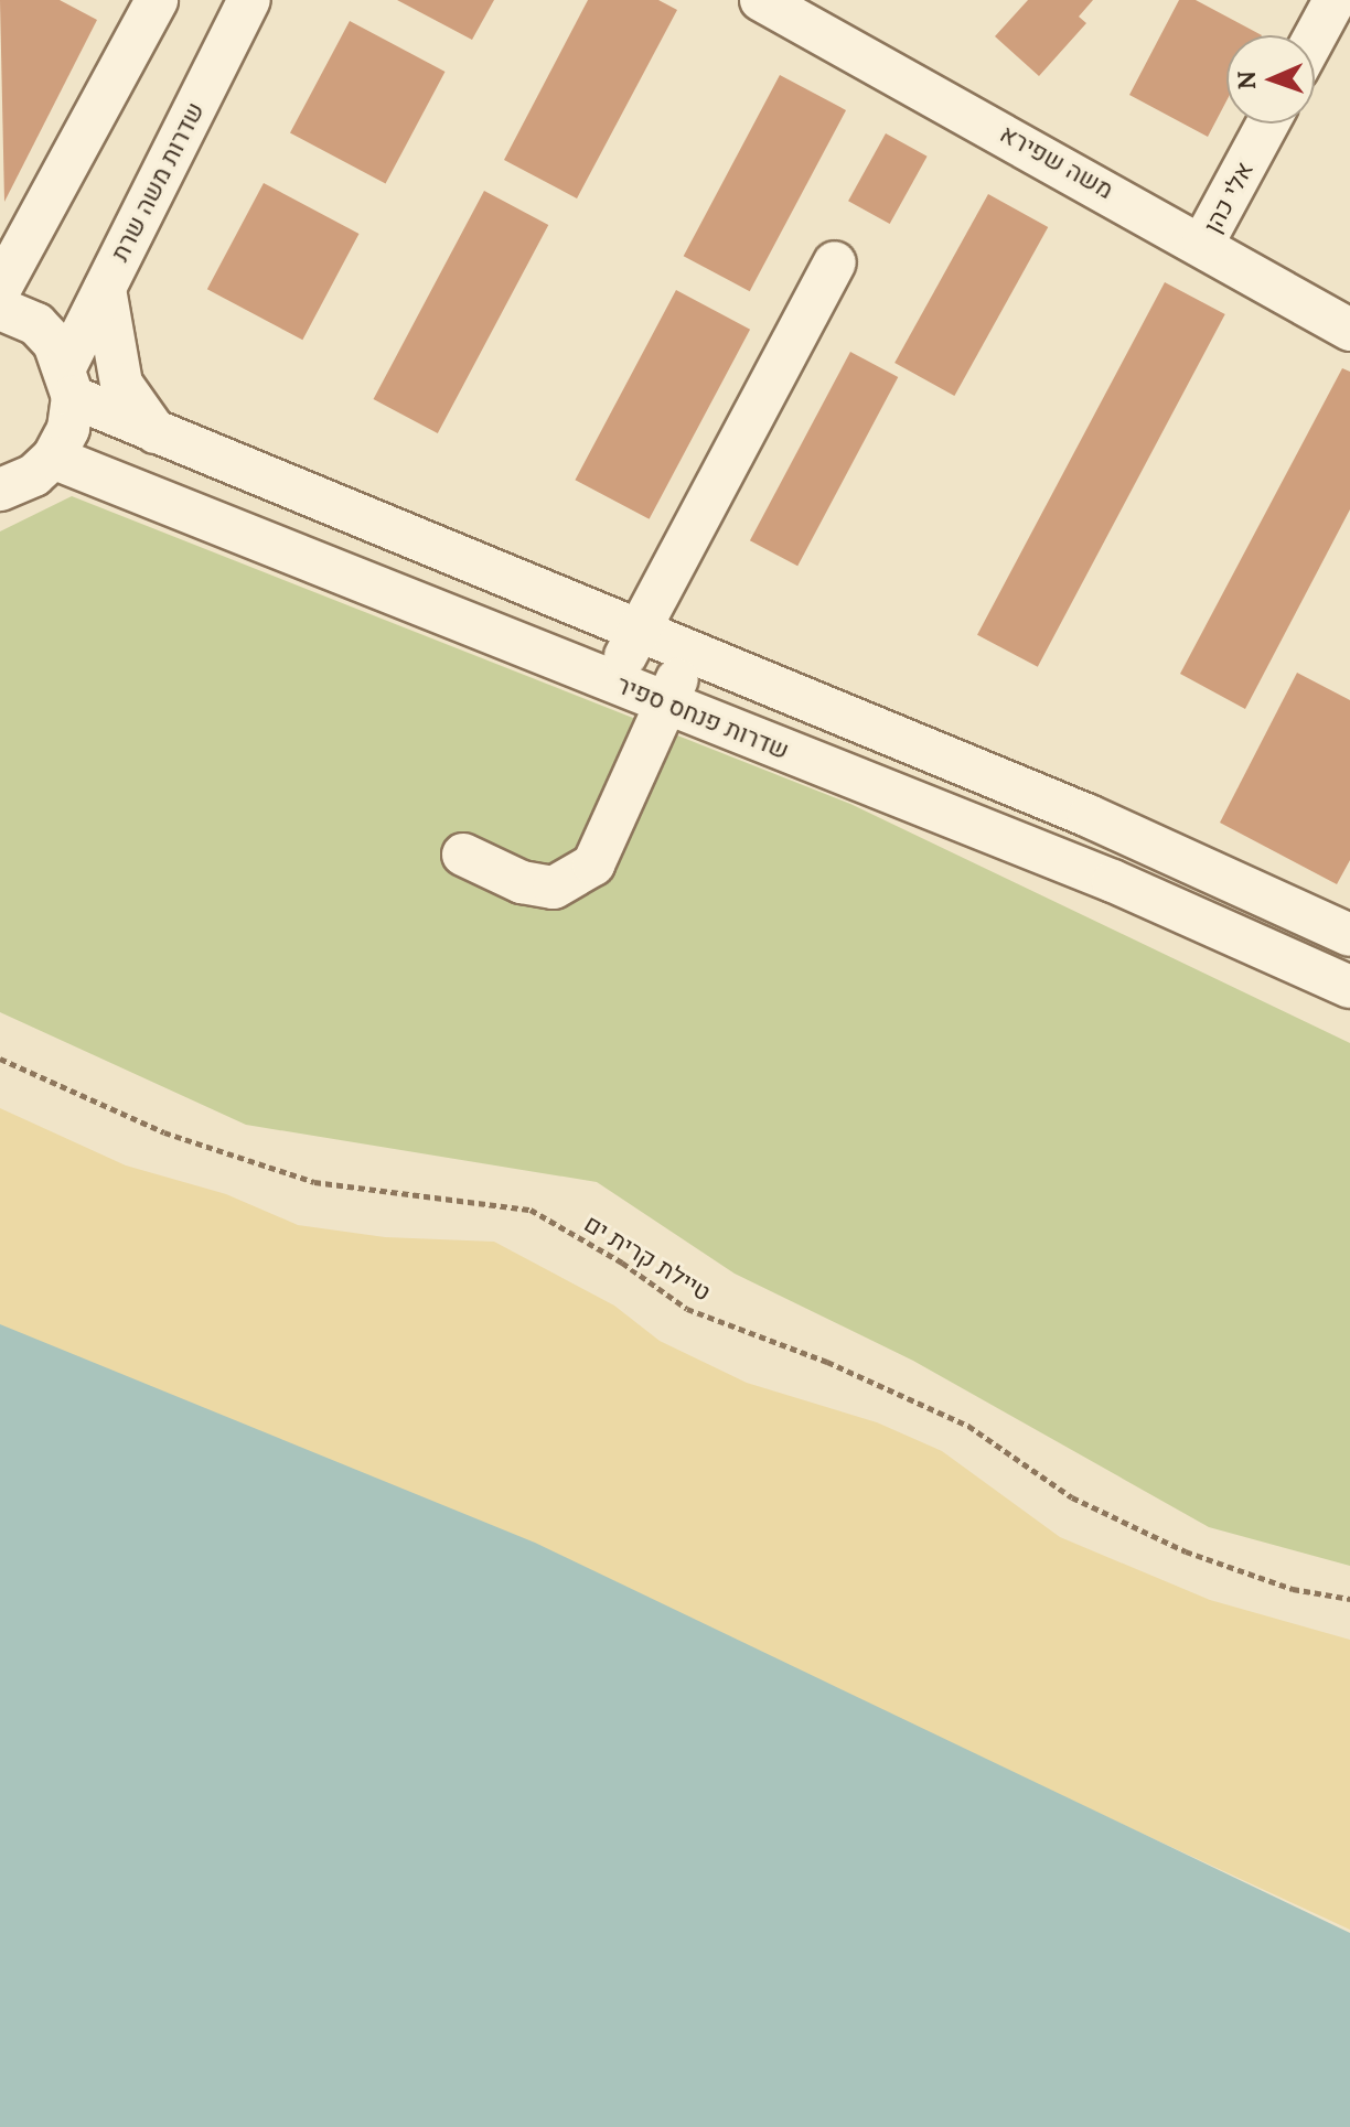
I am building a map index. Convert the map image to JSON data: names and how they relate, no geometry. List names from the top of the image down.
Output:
{
  "streets": {
    "street": [
      "משה שפירא",
      "שדרות משה שרת",
      "אלי כהן",
      "שדרות פנחס ספיר"
    ],
    "path": ["טיילת קרית ים"]
  },
  "crossings": [
    ["משה שפירא", "אלי כהן"],
    ["שדרות משה שרת", "שדרות פנחס ספיר"]
  ],
  "north": "left"
}
